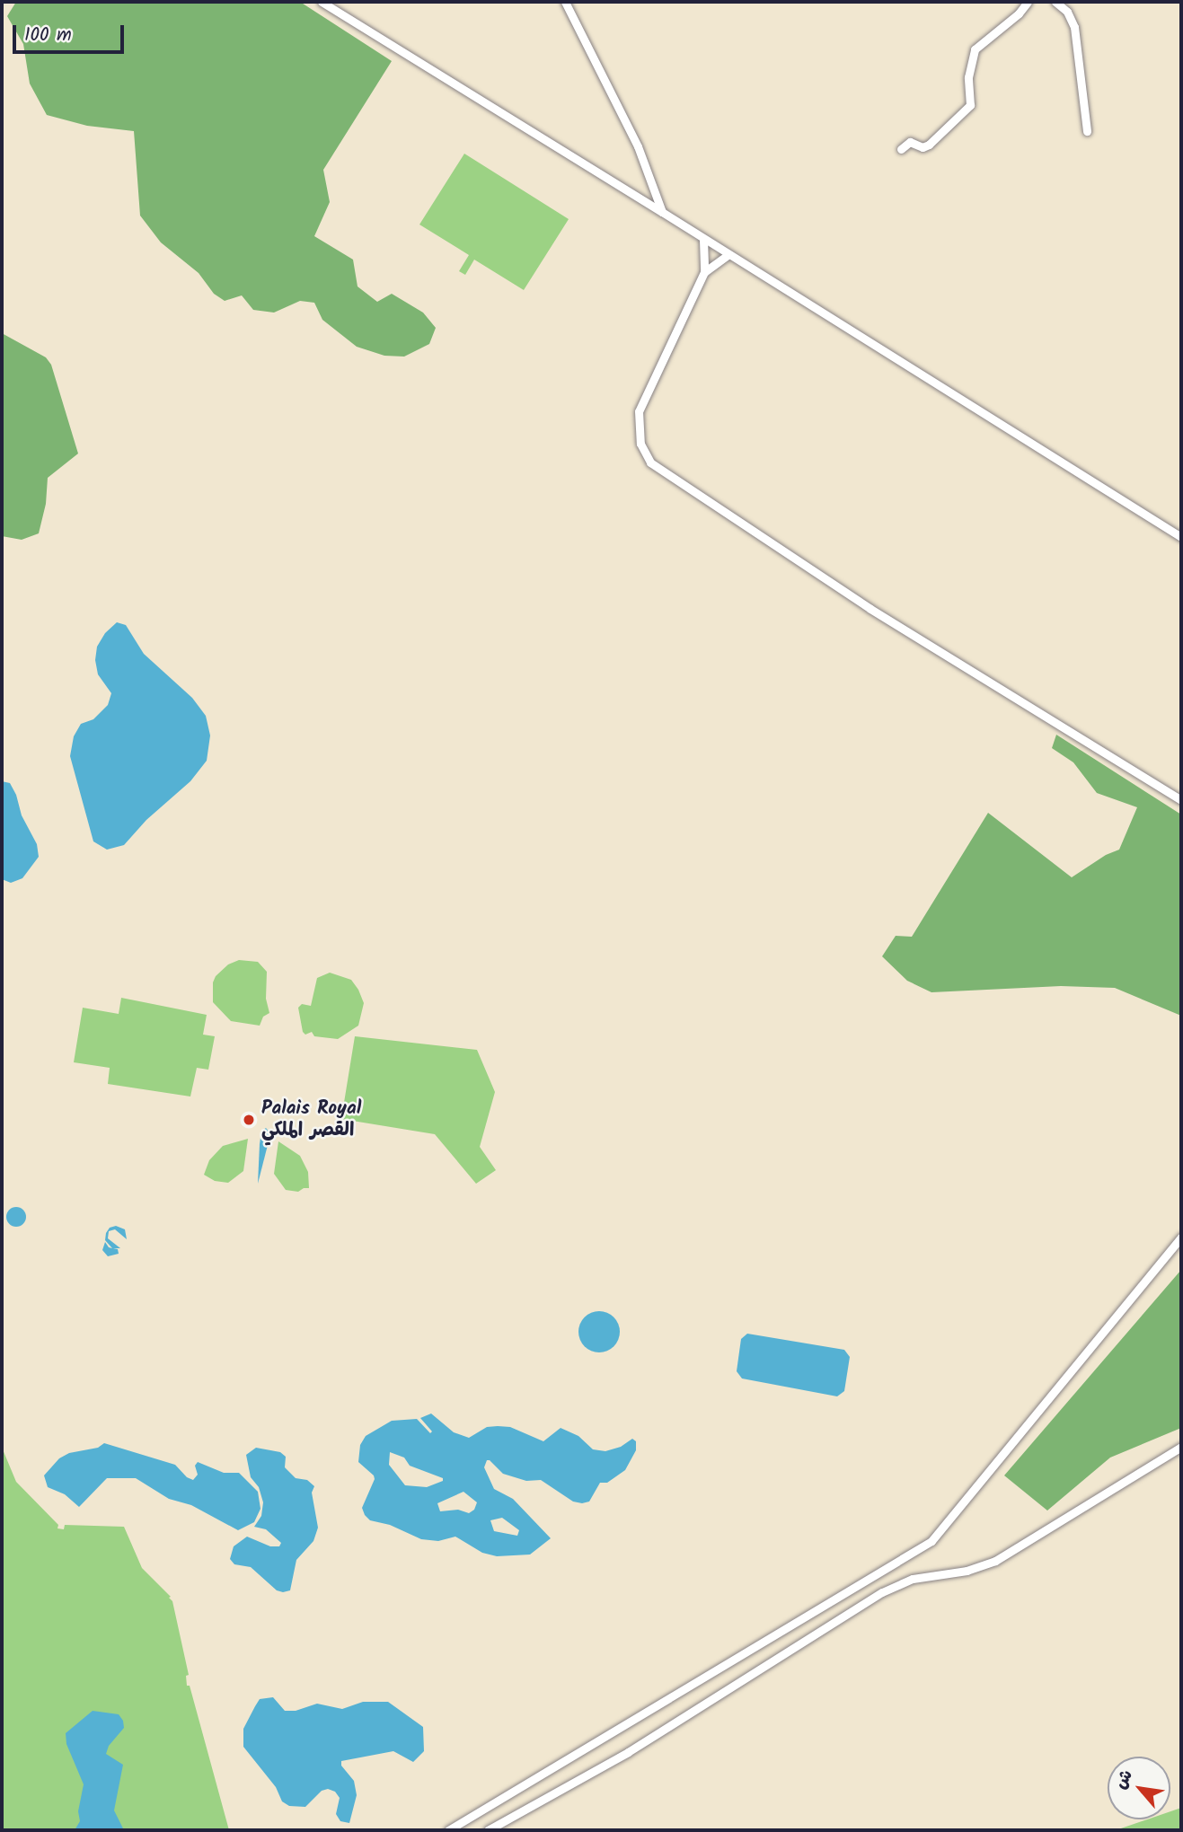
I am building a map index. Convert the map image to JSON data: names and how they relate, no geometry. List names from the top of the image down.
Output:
{
  "places": ["Palais Royal القصر الملكي"],
  "scale_bar": "100 m",
  "north": "top left"
}
